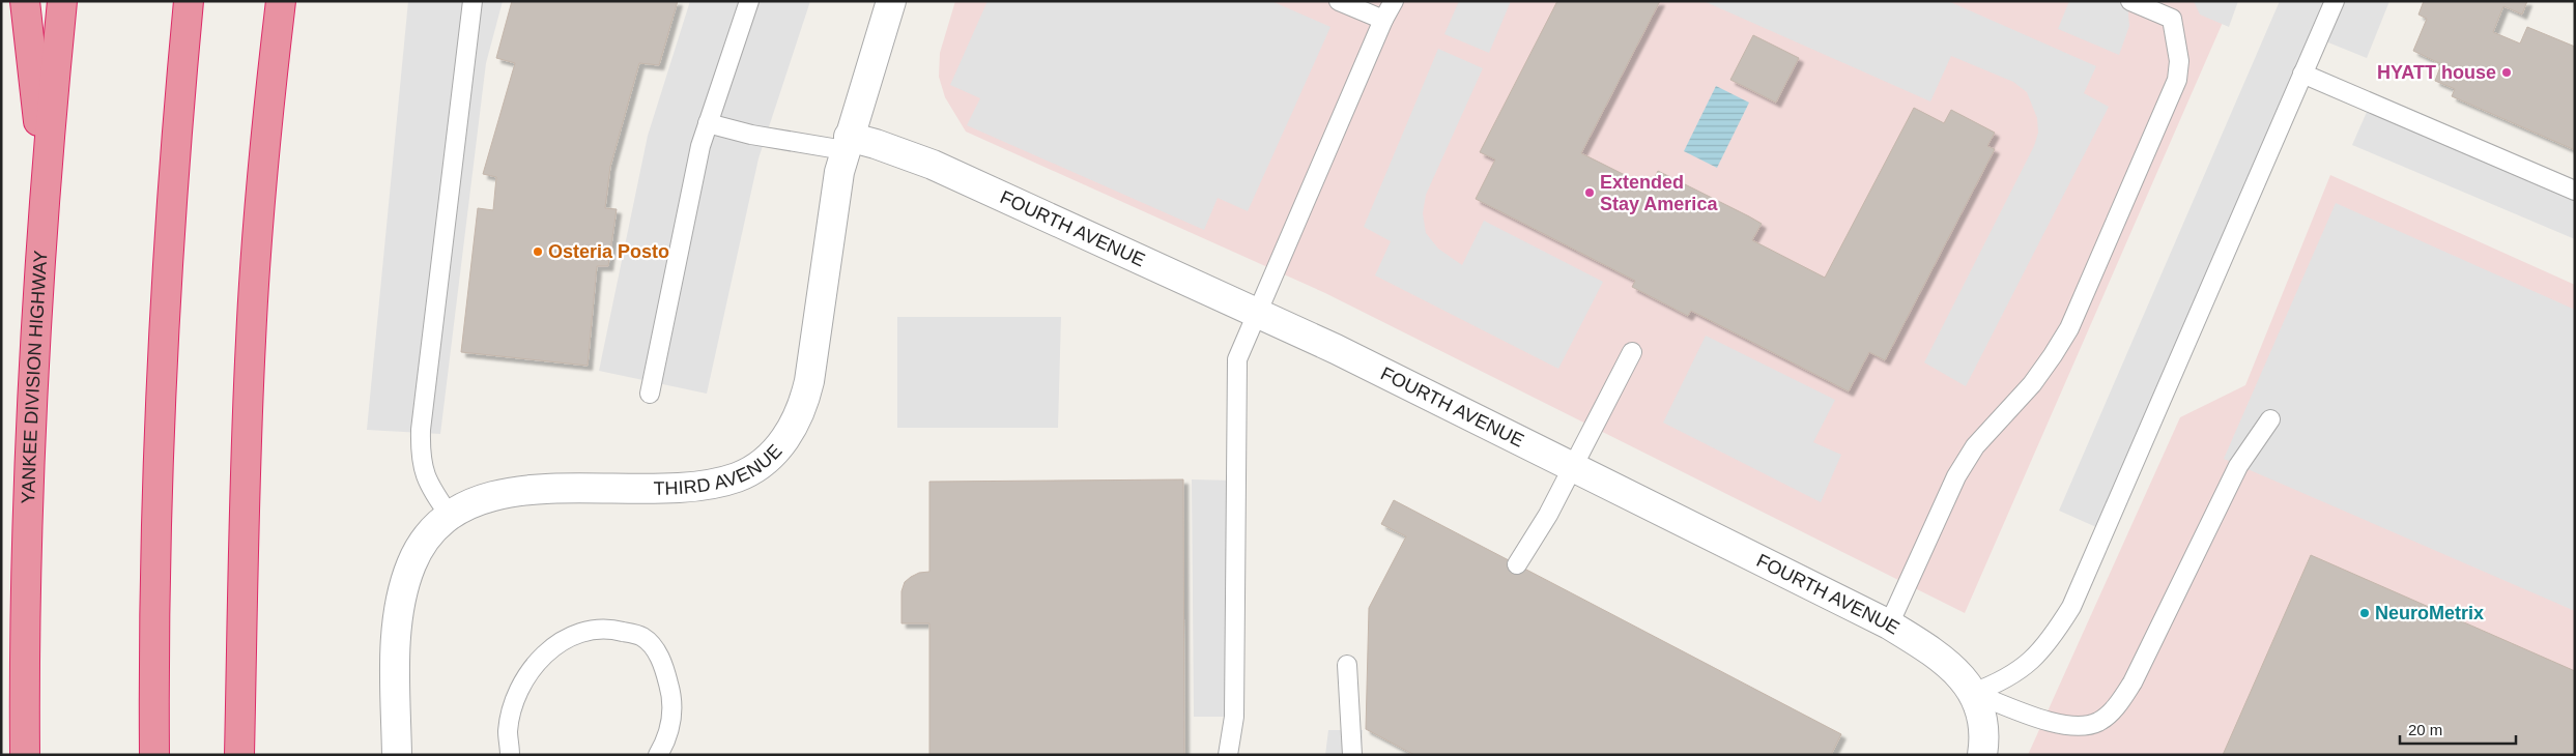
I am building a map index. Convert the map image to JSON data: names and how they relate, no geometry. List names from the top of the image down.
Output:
{
  "streets": {
    "highway": ["YANKEE DIVISION HIGHWAY"],
    "street": ["FOURTH AVENUE", "THIRD AVENUE"]
  },
  "crossings": [
    ["FOURTH AVENUE", "THIRD AVENUE"]
  ],
  "places": [
    "HYATT house",
    "Extended Stay America",
    "Osteria Posto",
    "NeuroMetrix"
  ],
  "scale_bar": "20 m"
}
